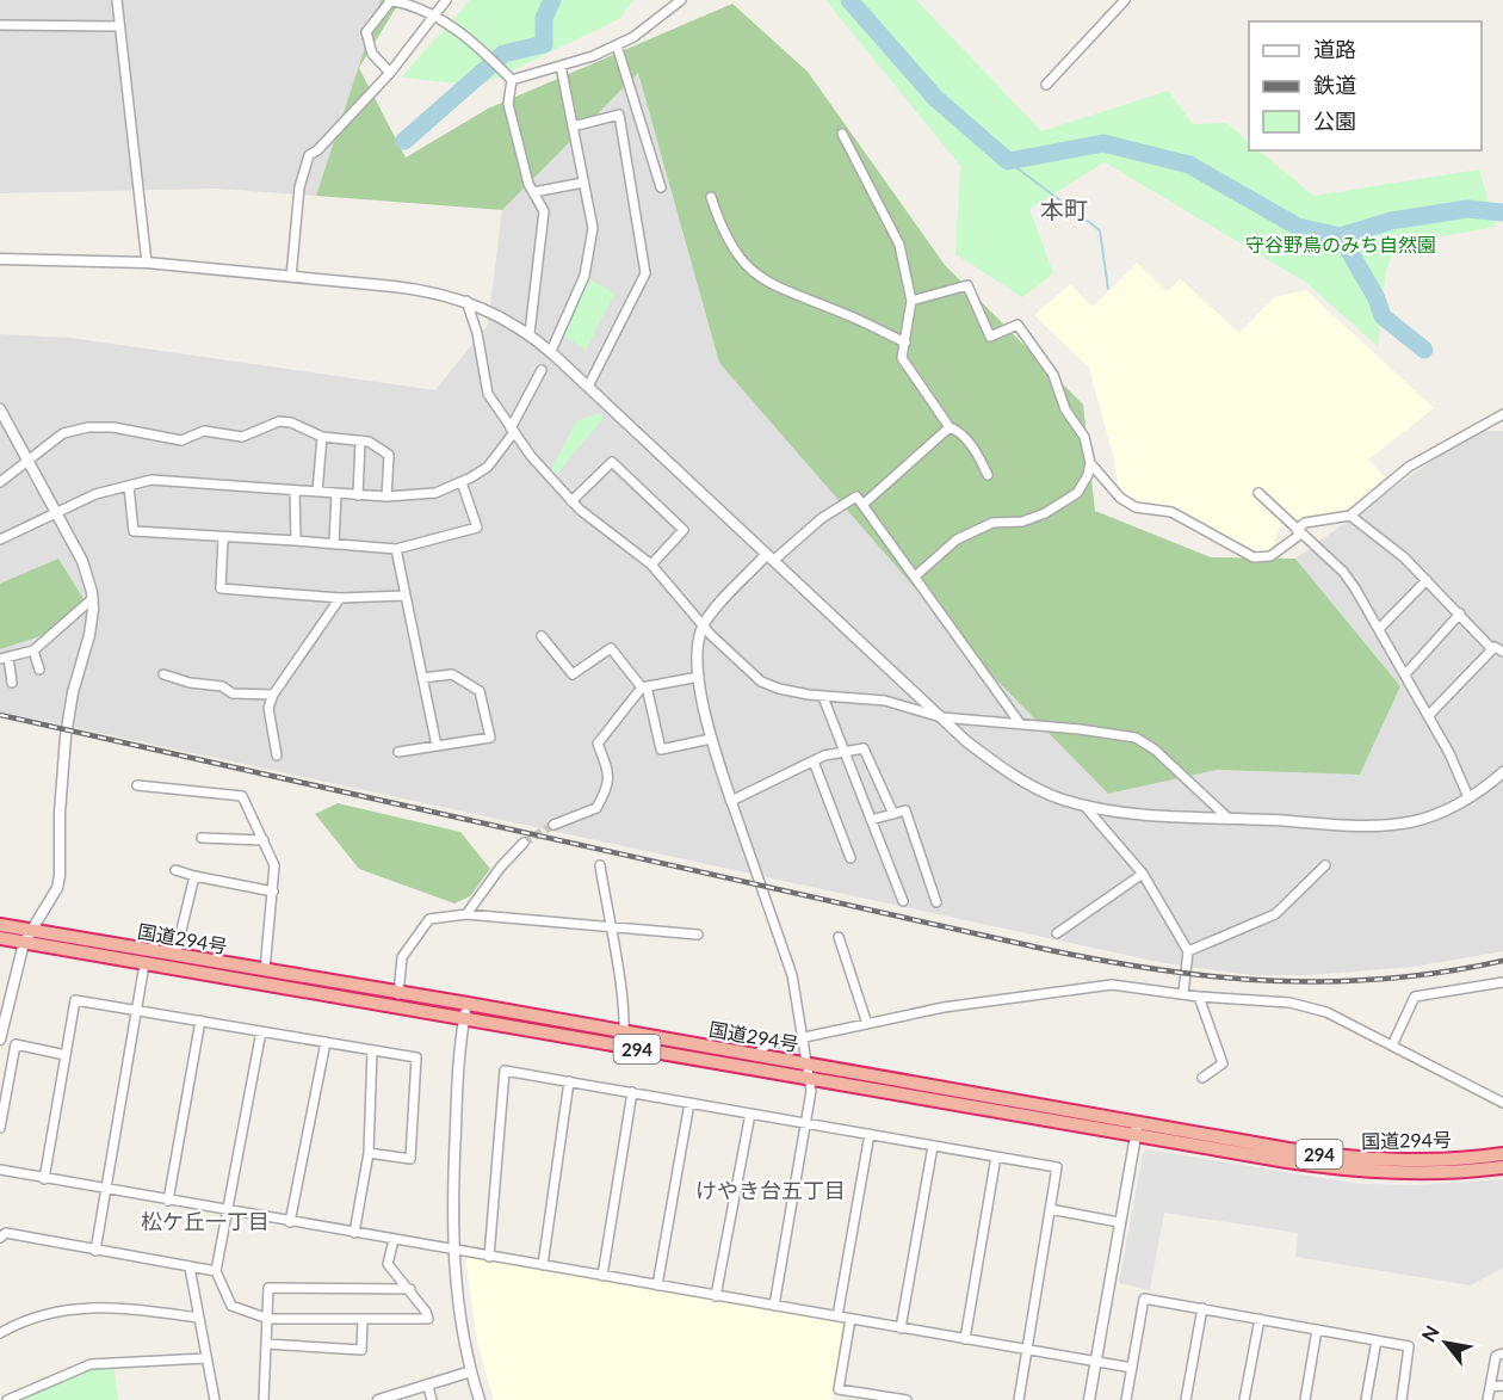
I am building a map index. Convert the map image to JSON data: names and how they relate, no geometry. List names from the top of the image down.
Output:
{
  "streets": {
    "highway": ["国道294号", "294"]
  },
  "districts": ["本町", "けやき台五丁目", "松ケ丘一丁目"],
  "parks": ["守谷野鳥のみち自然園"],
  "legend": ["道路", "鉄道", "公園"],
  "north": "top left"
}
